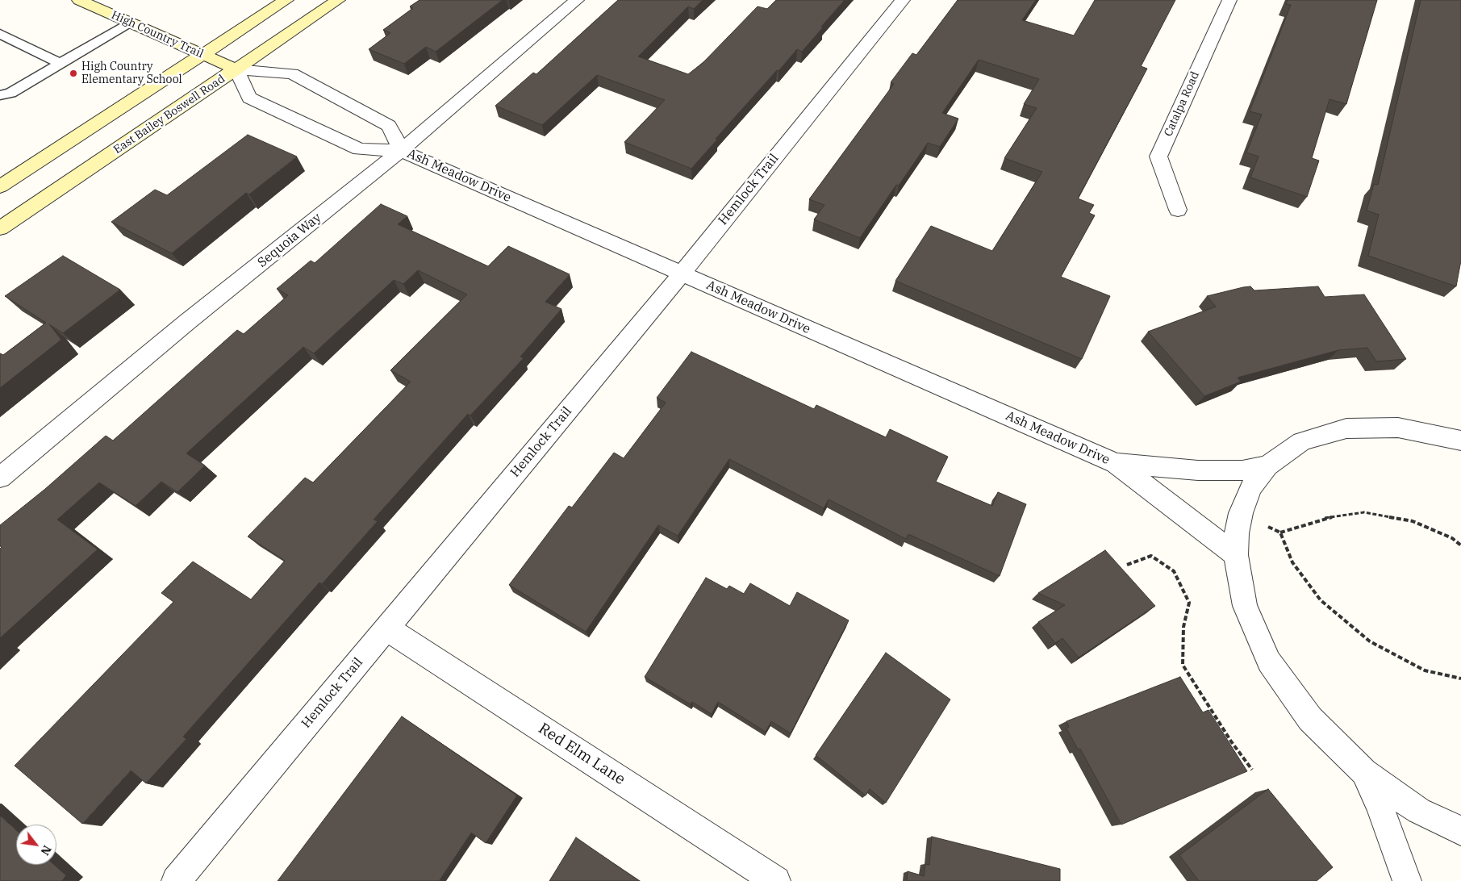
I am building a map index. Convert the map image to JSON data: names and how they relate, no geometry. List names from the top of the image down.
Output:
{
  "streets": {
    "main road": ["High Country Trail", "East Bailey Boswell Road"],
    "street": [
      "Catalpa Road",
      "Ash Meadow Drive",
      "Hemlock Trail",
      "Sequoia Way",
      "Red Elm Lane"
    ]
  },
  "crossings": [
    ["High Country Trail", "East Bailey Boswell Road"],
    ["High Country Trail", "Ash Meadow Drive"],
    ["East Bailey Boswell Road", "Ash Meadow Drive"],
    ["Ash Meadow Drive", "Hemlock Trail"],
    ["Ash Meadow Drive", "Sequoia Way"],
    ["Hemlock Trail", "Red Elm Lane"]
  ],
  "places": ["High Country Elementary School"],
  "north": "bottom right"
}
